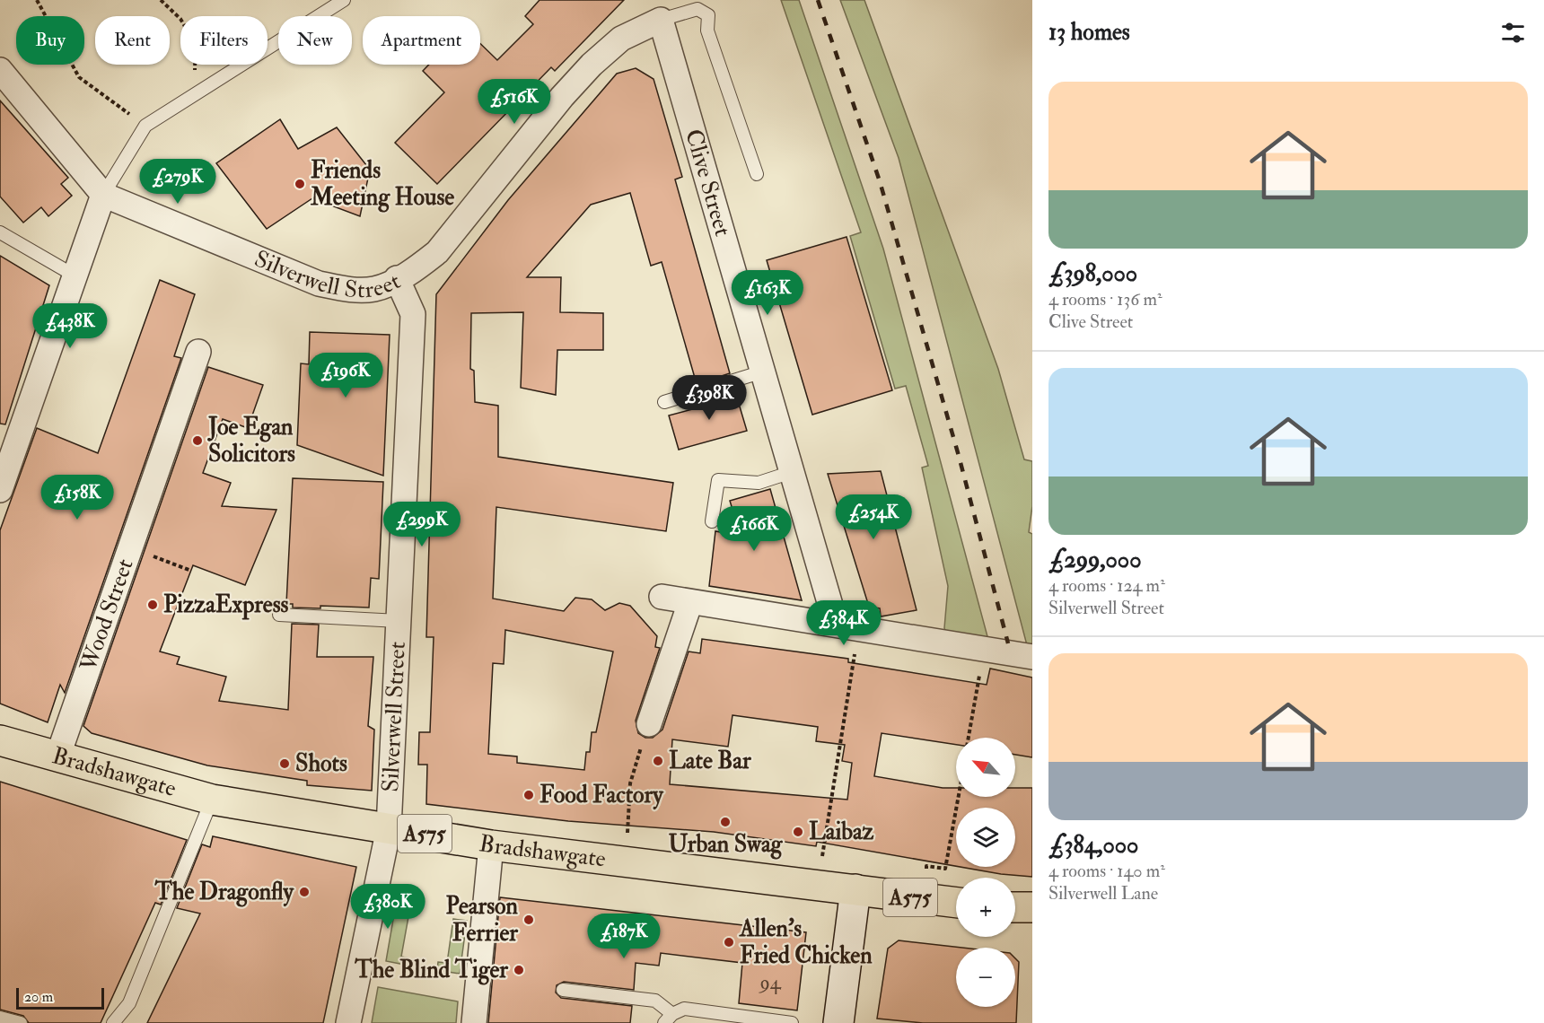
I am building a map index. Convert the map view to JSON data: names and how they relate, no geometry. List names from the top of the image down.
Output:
{
  "streets": {
    "main road": ["Bradshawgate", "A575"],
    "street": ["Clive Street", "Silverwell Street", "Wood Street"]
  },
  "crossings": [
    ["Silverwell Street", "Bradshawgate"],
    ["Wood Street", "Bradshawgate"]
  ],
  "places": [
    "Friends Meeting House",
    "Joe Egan Solicitors",
    "PizzaExpress",
    "Late Bar",
    "Shots",
    "Food Factory",
    "Urban Swag",
    "Laibaz",
    "The Dragonfly",
    "Pearson Ferrier",
    "Allen's Fried Chicken",
    "The Blind Tiger"
  ],
  "house_numbers": ["94"],
  "scale_bar": "20 m",
  "north": "top left",
  "page": {
    "heading": "13 homes",
    "chip": [
      "Buy",
      "Rent",
      "Filters",
      "New",
      "Apartment"
    ],
    "list": [
      {
        "name": "£398,000",
        "note": "4 rooms · 136 m² · Clive Street"
      },
      {
        "name": "£299,000",
        "note": "4 rooms · 124 m² · Silverwell Street"
      },
      {
        "name": "£384,000",
        "note": "4 rooms · 140 m² · Silverwell Lane"
      }
    ],
    "price": [
      "£516K",
      "£279K",
      "£163K",
      "£438K",
      "£196K",
      "£398K",
      "£158K",
      "£254K",
      "£299K",
      "£166K",
      "£384K",
      "£380K",
      "£187K"
    ],
    "map_buttons": ["+", "−"],
    "scale": "20 m"
  }
}
